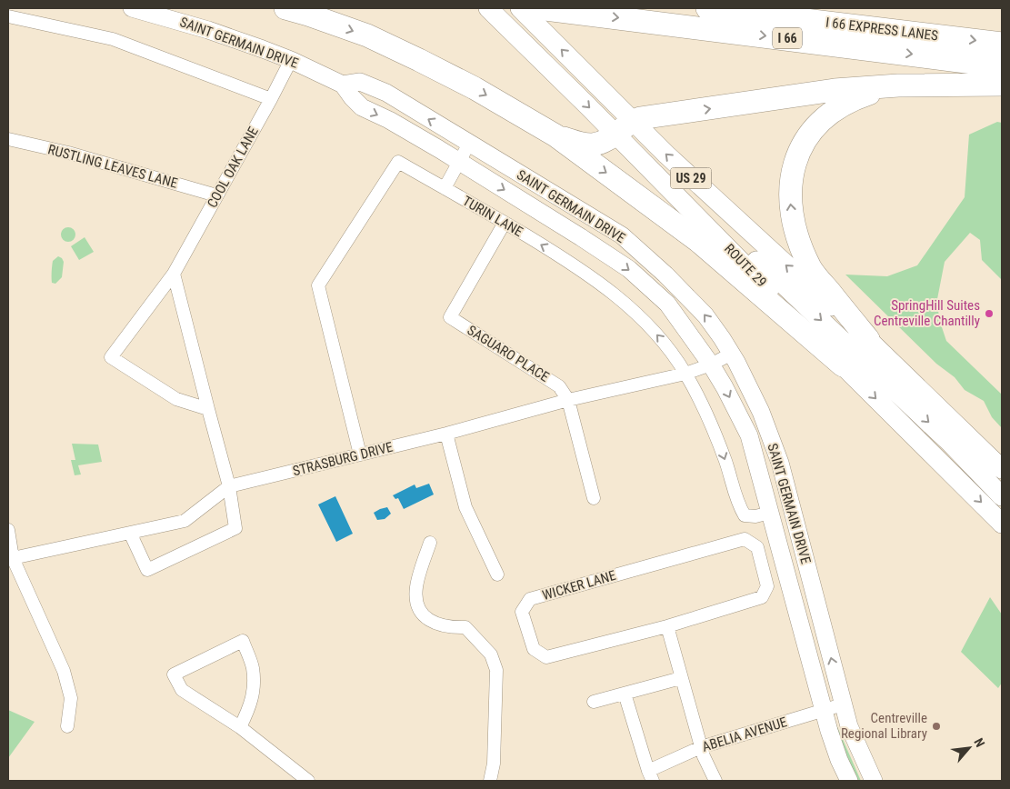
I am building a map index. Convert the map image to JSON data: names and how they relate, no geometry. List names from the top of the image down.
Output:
{
  "streets": {
    "highway": ["I 66 EXPRESS LANES", "I 66"],
    "main road": ["US 29", "ROUTE 29"],
    "street": [
      "SAINT GERMAIN DRIVE",
      "RUSTLING LEAVES LANE",
      "COOL OAK LANE",
      "TURIN LANE",
      "SAGUARO PLACE",
      "STRASBURG DRIVE",
      "WICKER LANE",
      "ABELIA AVENUE"
    ]
  },
  "crossings": [
    ["SAINT GERMAIN DRIVE", "COOL OAK LANE"],
    ["SAINT GERMAIN DRIVE", "TURIN LANE"],
    ["SAINT GERMAIN DRIVE", "STRASBURG DRIVE"],
    ["SAINT GERMAIN DRIVE", "ABELIA AVENUE"],
    ["RUSTLING LEAVES LANE", "COOL OAK LANE"],
    ["TURIN LANE", "SAGUARO PLACE"],
    ["TURIN LANE", "STRASBURG DRIVE"],
    ["SAGUARO PLACE", "STRASBURG DRIVE"]
  ],
  "places": ["SpringHill Suites Centreville Chantilly", "Centreville Regional Library"],
  "north": "top right"
}
